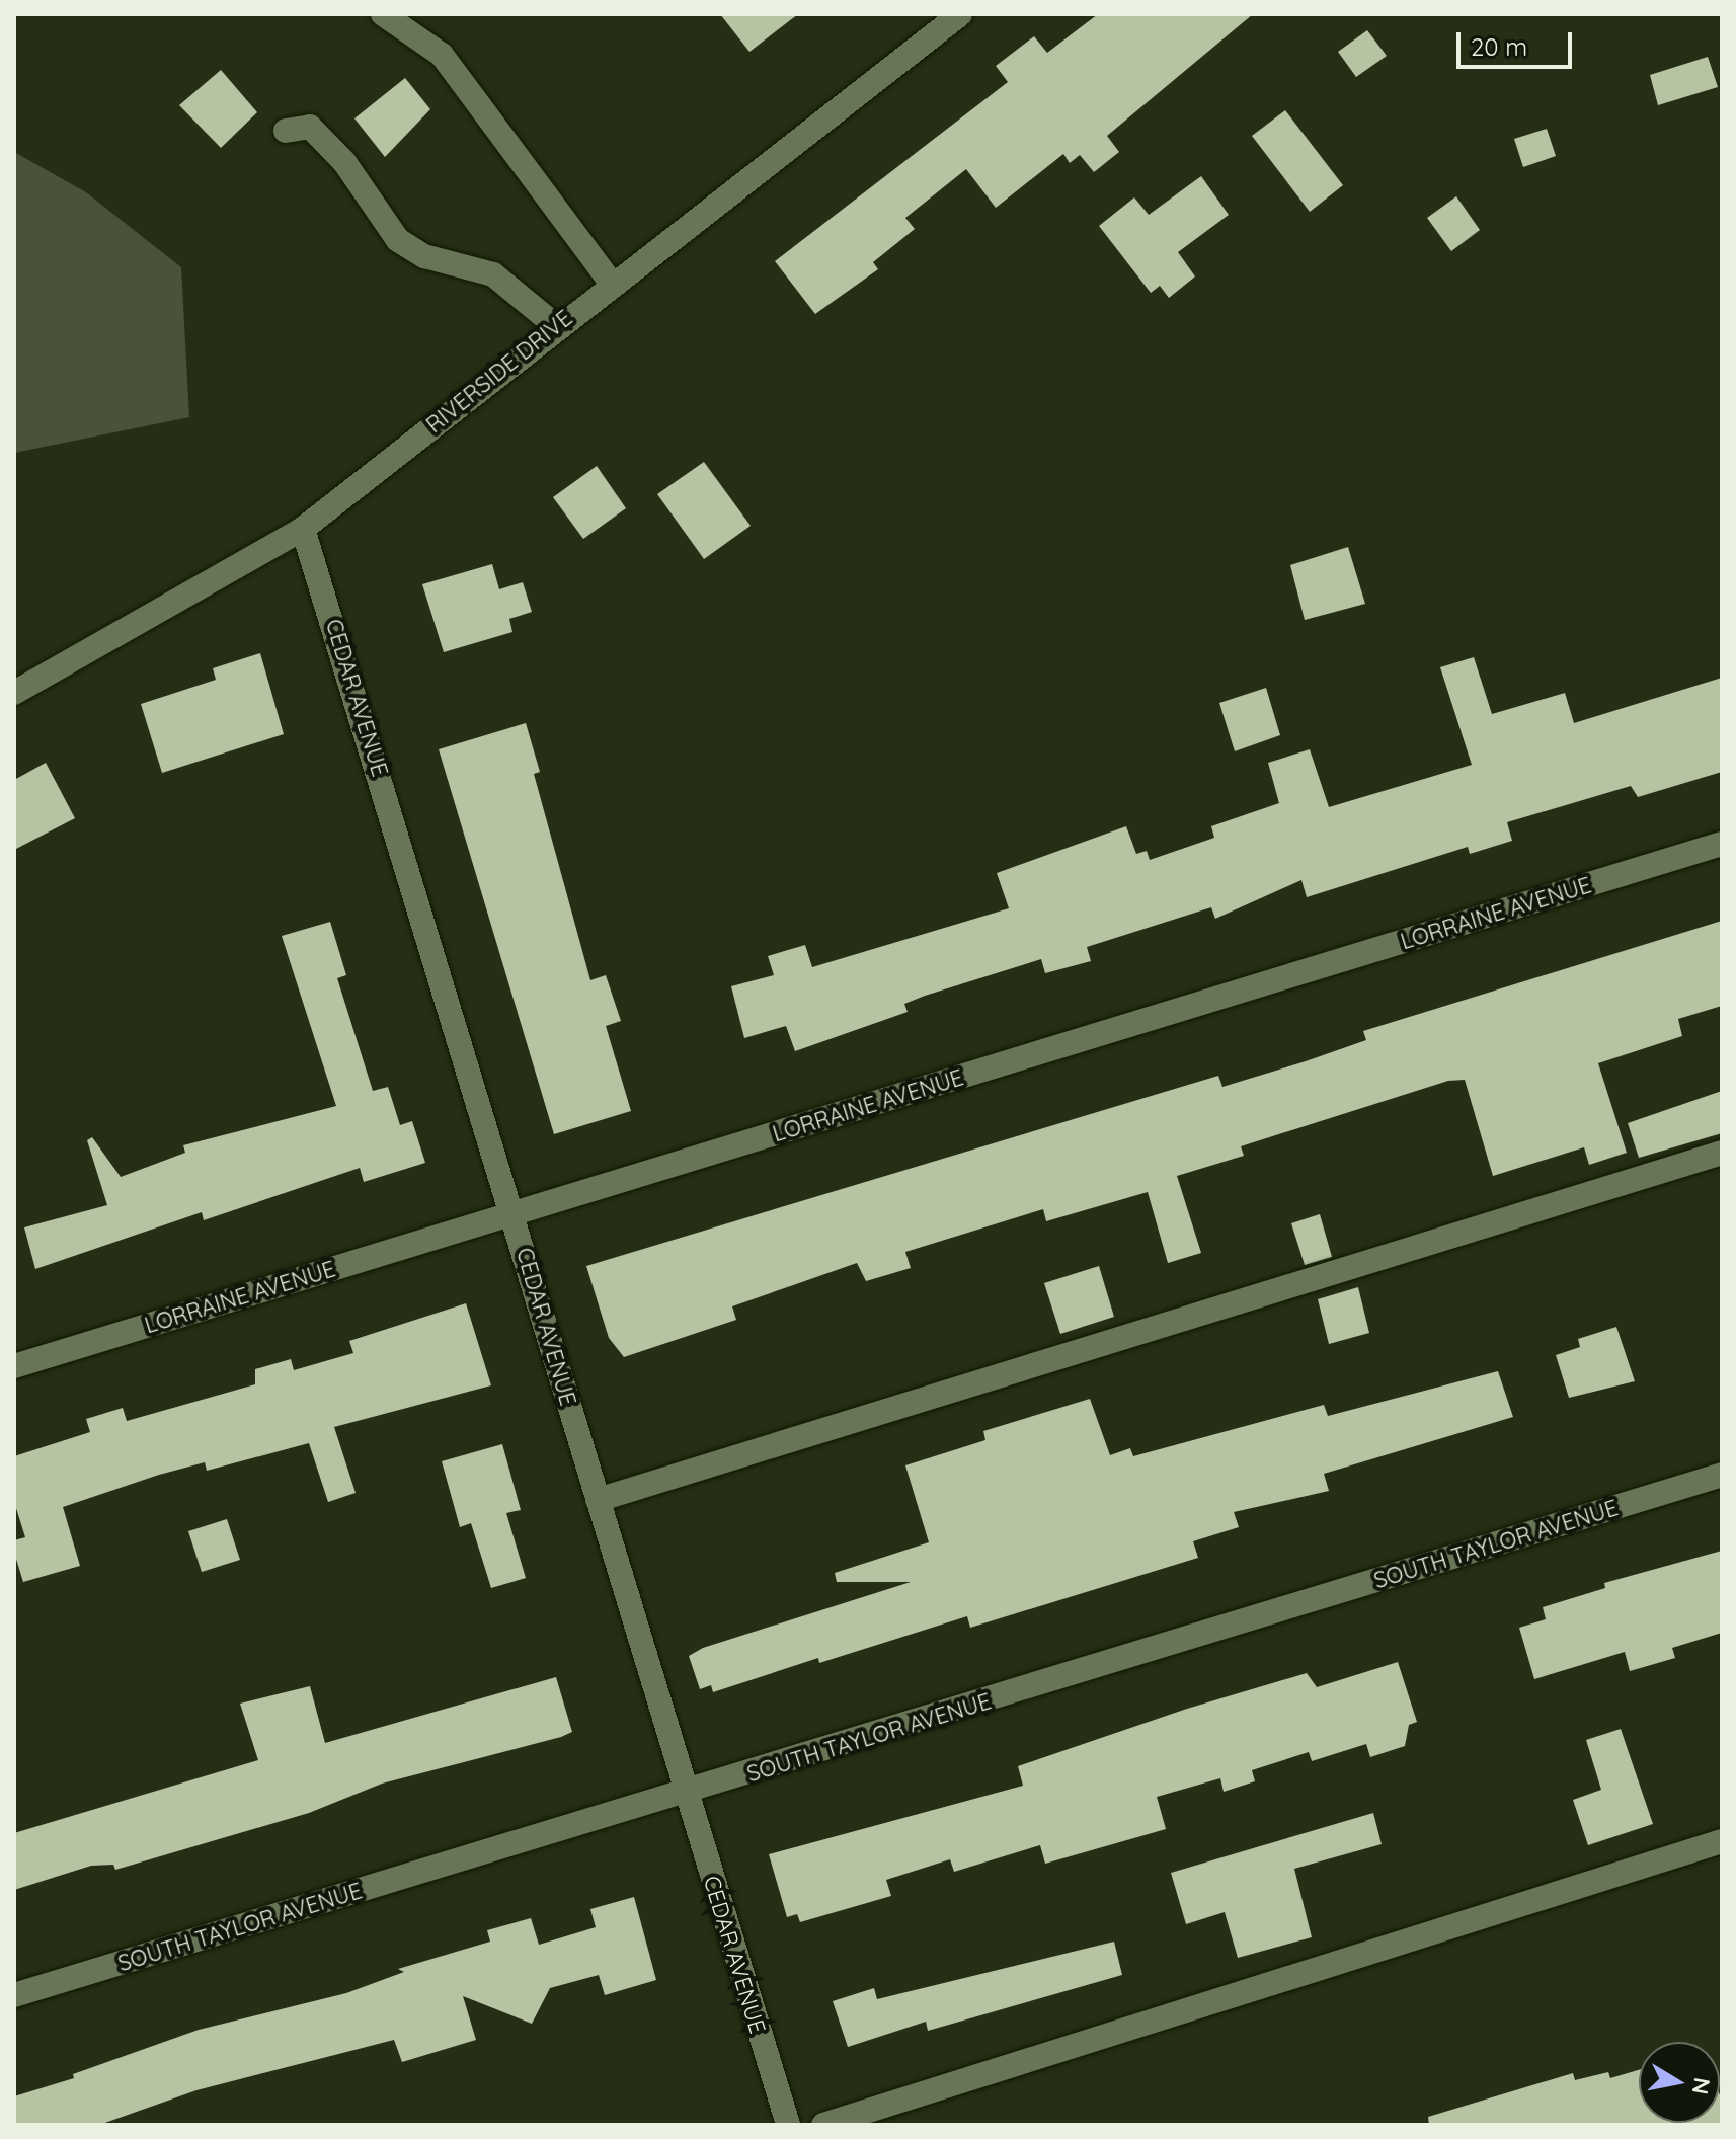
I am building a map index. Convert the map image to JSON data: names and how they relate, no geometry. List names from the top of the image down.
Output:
{
  "streets": {
    "street": [
      "RIVERSIDE DRIVE",
      "CEDAR AVENUE",
      "LORRAINE AVENUE",
      "SOUTH TAYLOR AVENUE"
    ]
  },
  "crossings": [
    ["RIVERSIDE DRIVE", "CEDAR AVENUE"],
    ["CEDAR AVENUE", "LORRAINE AVENUE"],
    ["CEDAR AVENUE", "SOUTH TAYLOR AVENUE"]
  ],
  "scale_bar": "20 m",
  "north": "right"
}
